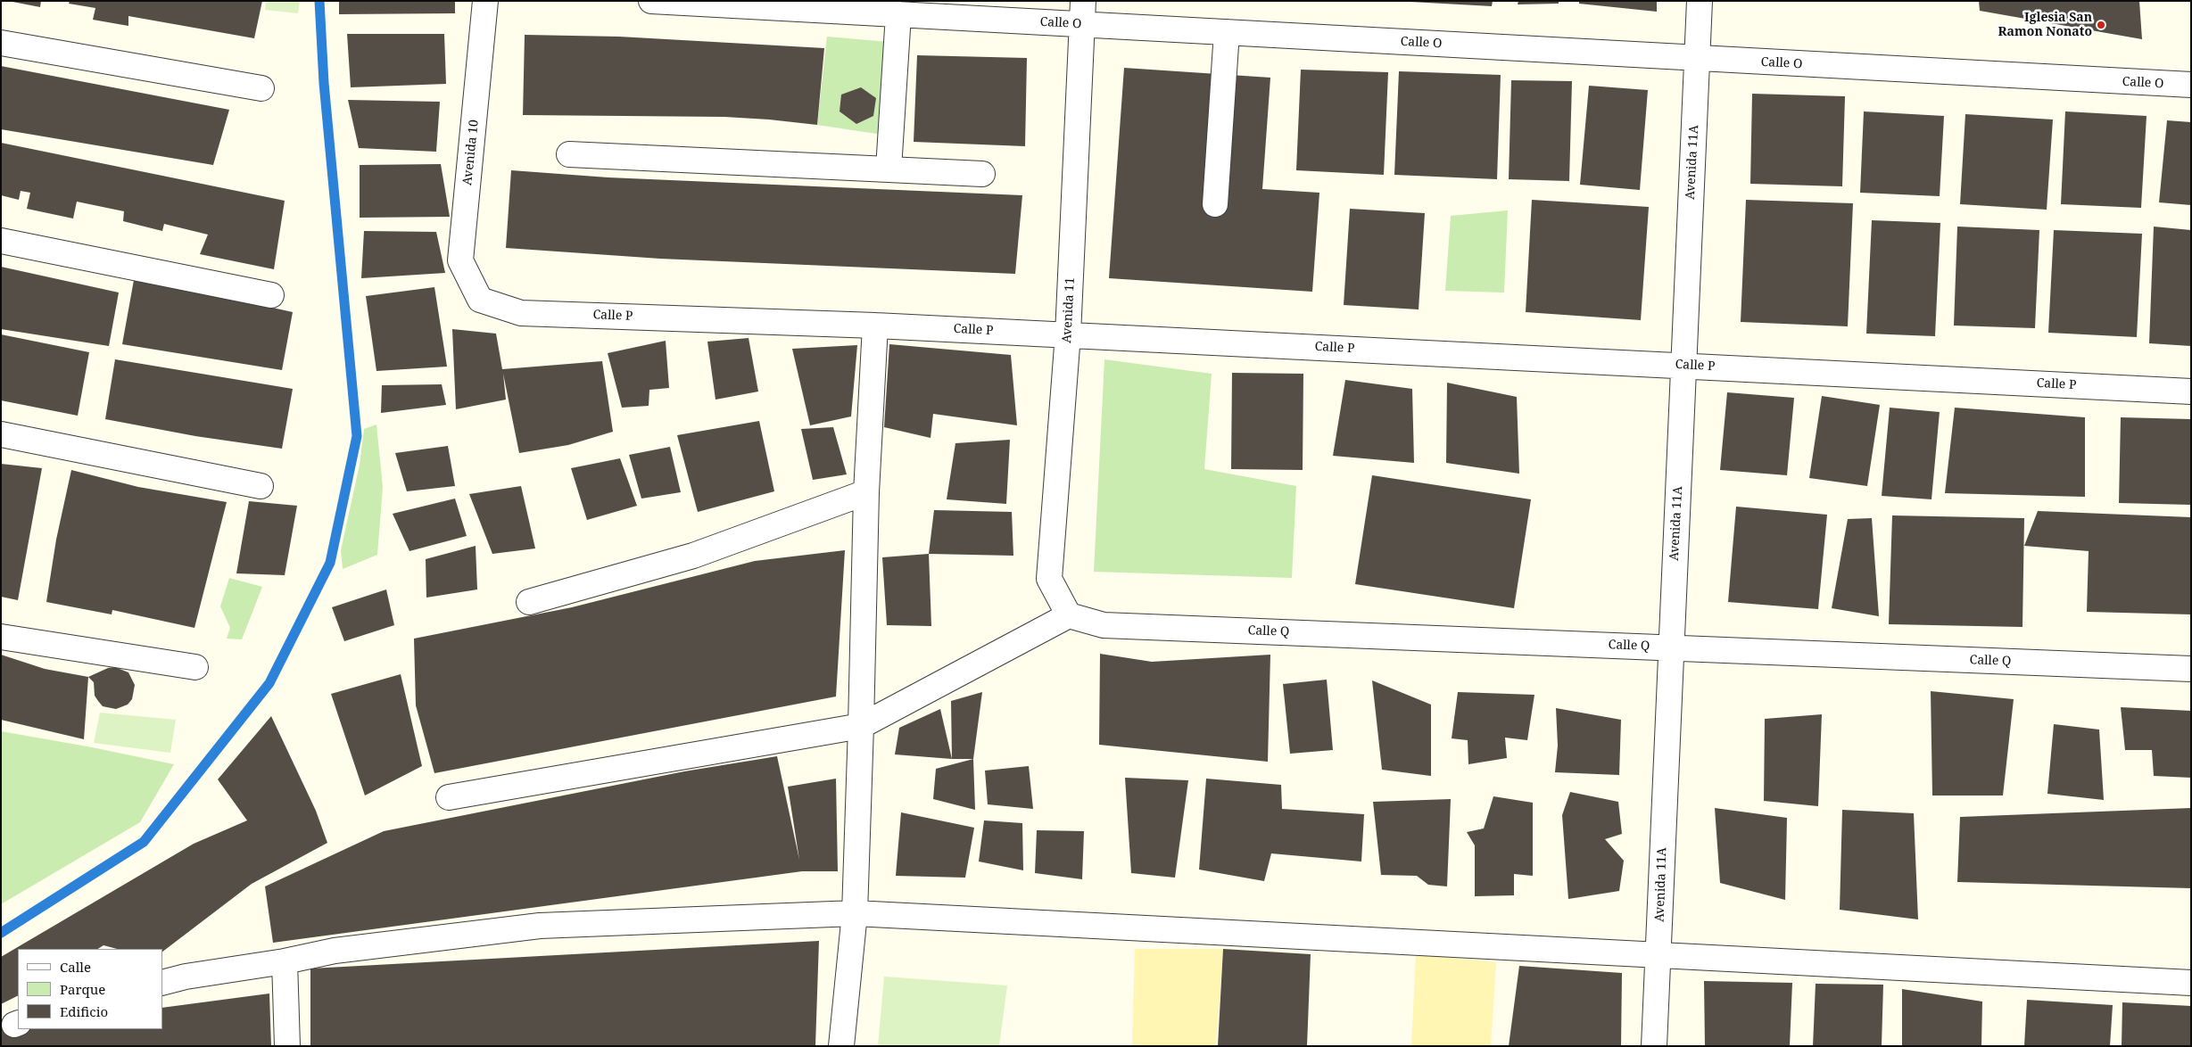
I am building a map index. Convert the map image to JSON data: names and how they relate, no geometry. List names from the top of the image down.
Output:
{
  "streets": {
    "street": [
      "Calle O",
      "Avenida 10",
      "Avenida 11A",
      "Avenida 11",
      "Calle P",
      "Calle Q"
    ]
  },
  "crossings": [
    ["Calle O", "Avenida 11A"],
    ["Calle O", "Avenida 11"],
    ["Avenida 10", "Calle P"],
    ["Avenida 11A", "Calle P"],
    ["Avenida 11A", "Calle Q"],
    ["Avenida 11", "Calle P"],
    ["Avenida 11", "Calle Q"]
  ],
  "places": ["Iglesia San Ramon Nonato"],
  "legend": ["Calle", "Parque", "Edificio"]
}
